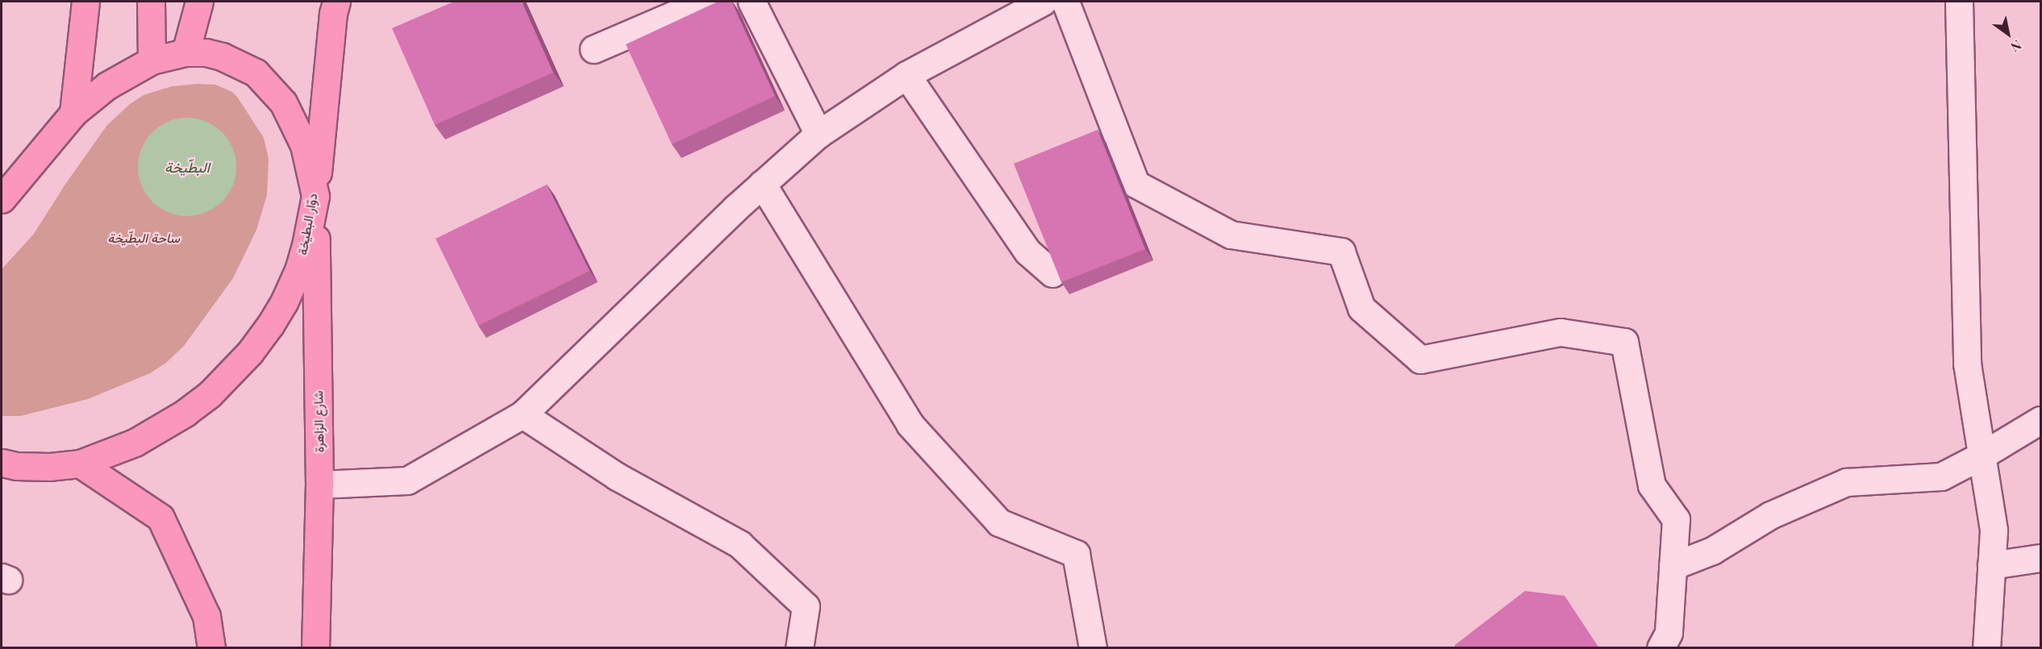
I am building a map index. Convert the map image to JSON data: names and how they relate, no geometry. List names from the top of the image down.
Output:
{
  "streets": {
    "main road": ["دوّار البطيخة", "شارع الزاهرة"]
  },
  "crossings": [
    ["دوّار البطيخة", "شارع الزاهرة"]
  ],
  "water": ["البطّيخة"],
  "parks": ["ساحة البطّيخة"],
  "north": "bottom right"
}
